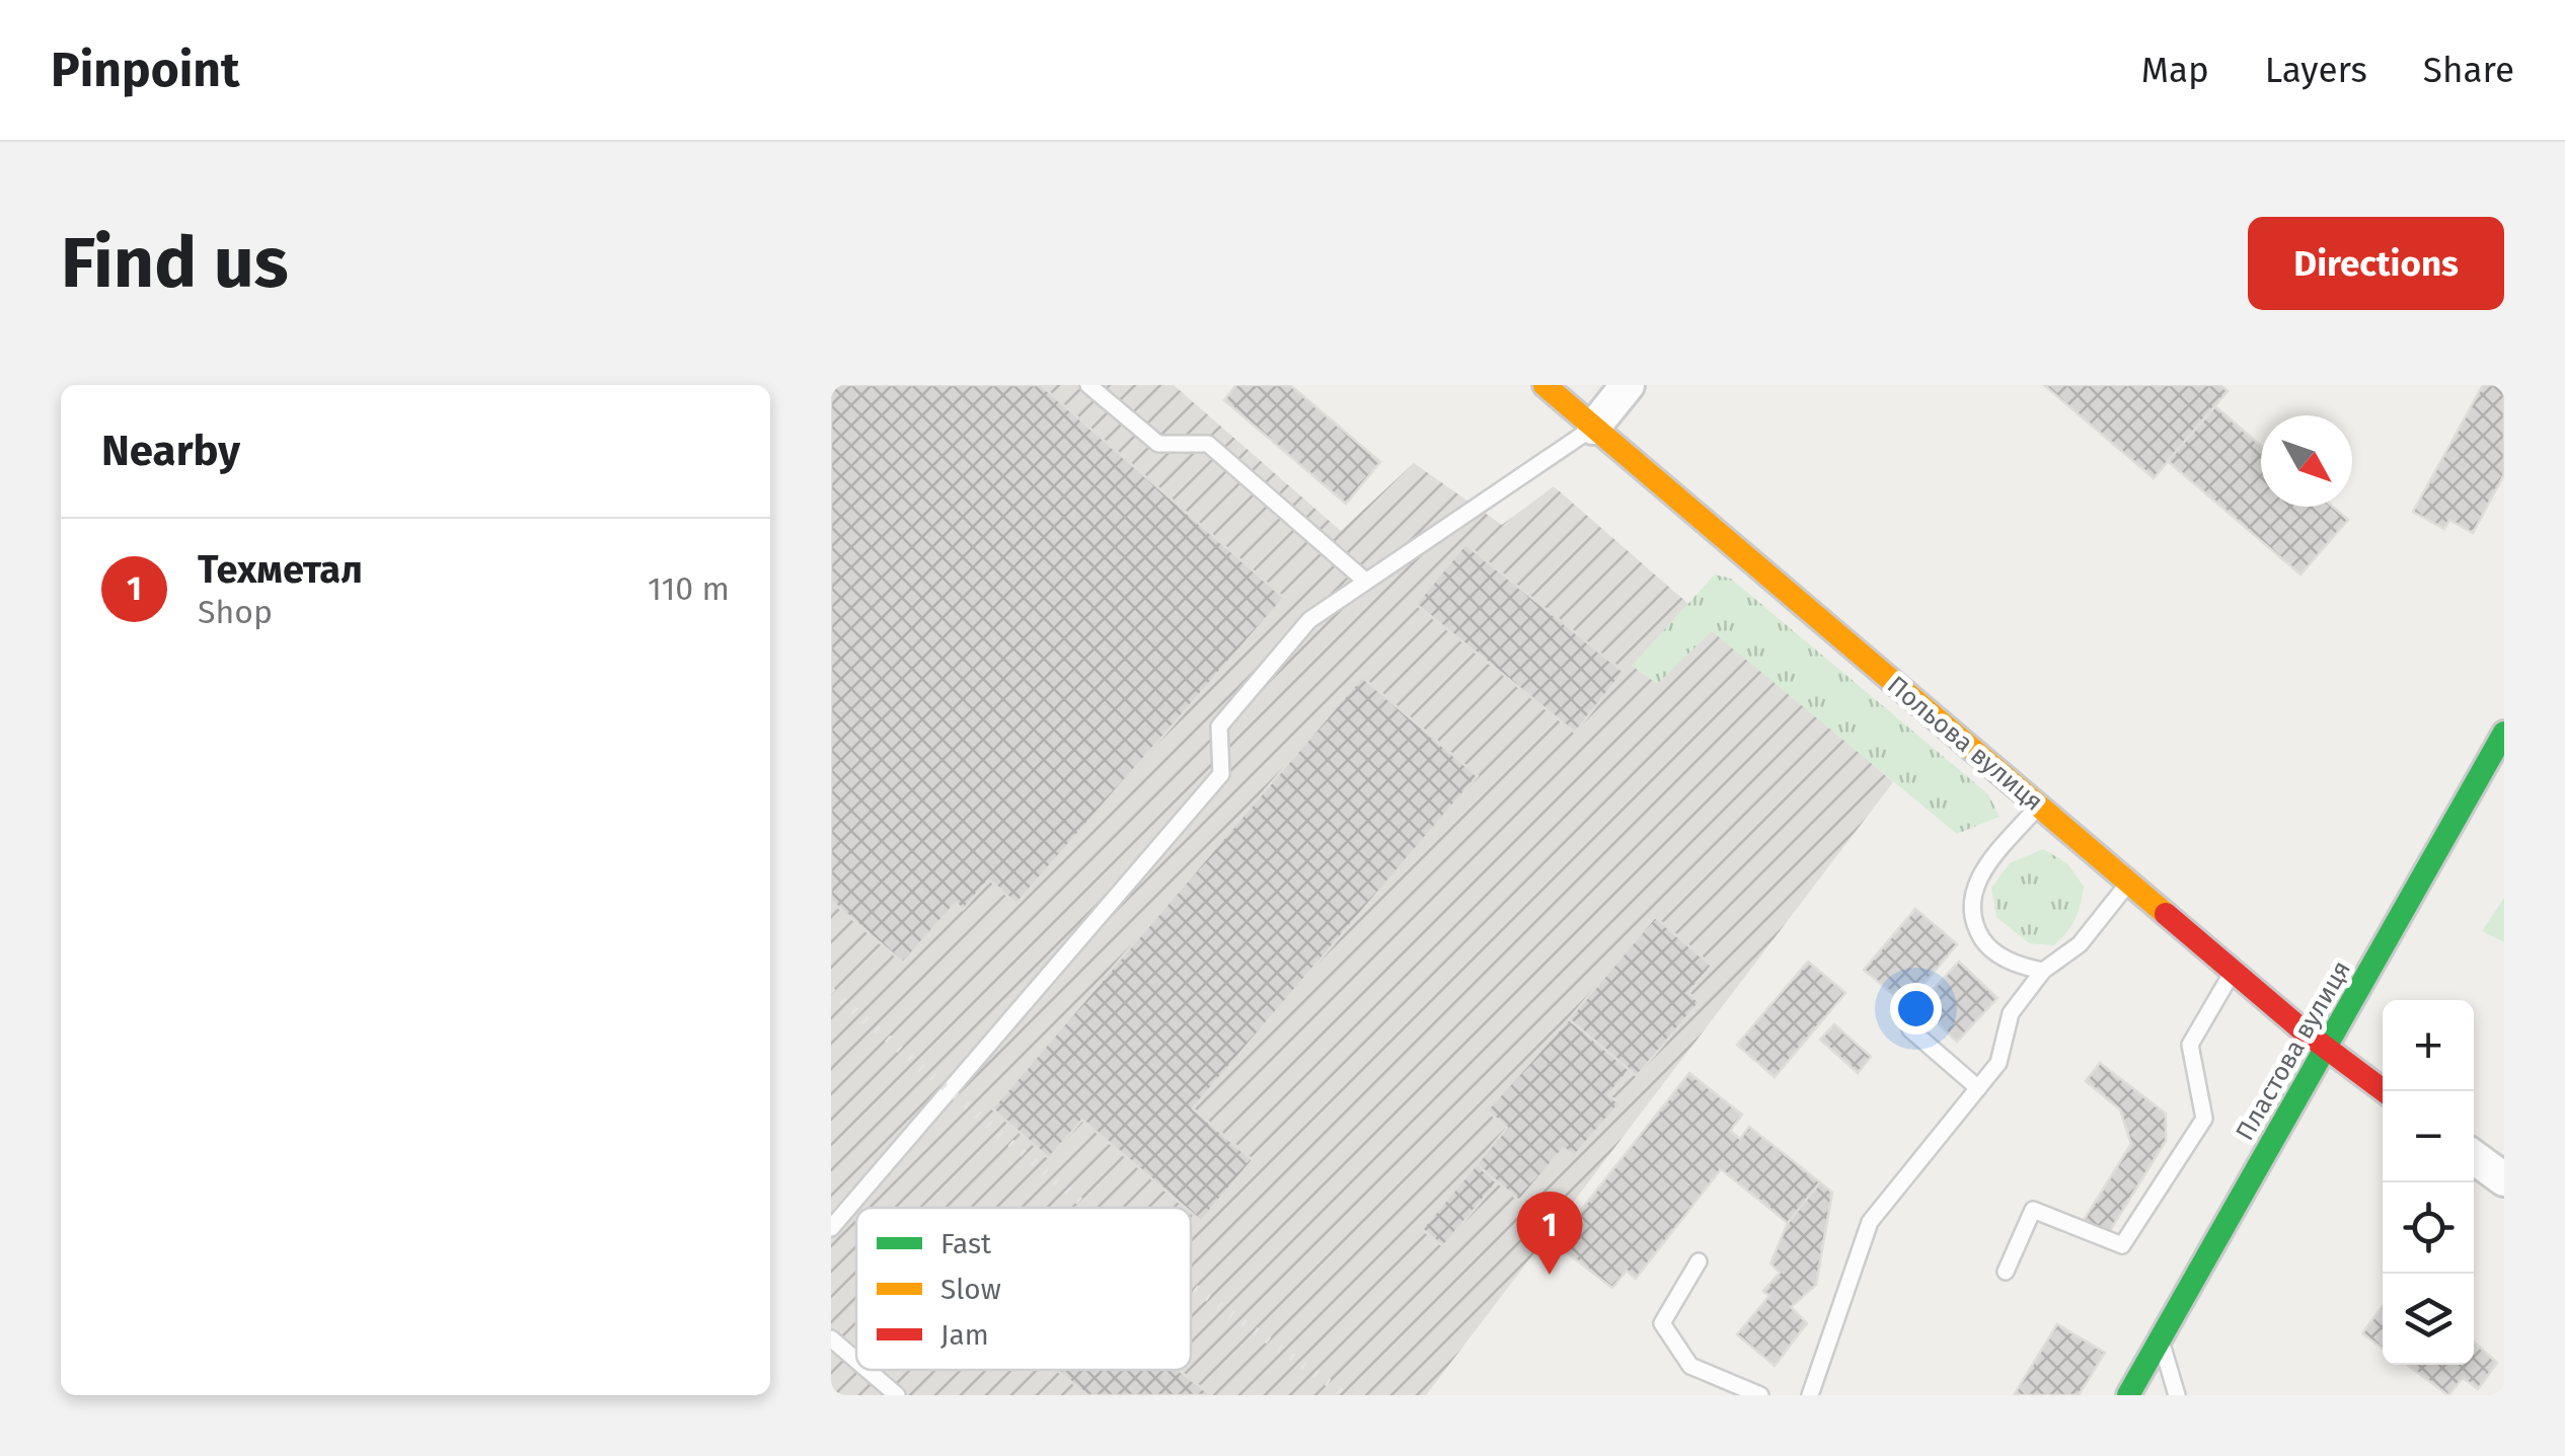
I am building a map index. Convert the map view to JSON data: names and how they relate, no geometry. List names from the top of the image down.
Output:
{
  "streets": {
    "street": ["Польова вулиця", "Пластова вулиця"]
  },
  "crossings": [
    ["Польова вулиця", "Пластова вулиця"]
  ],
  "legend": ["Fast", "Slow", "Jam"],
  "north": "bottom right",
  "page": {
    "header": "Pinpoint",
    "nav": ["Map", "Layers", "Share"],
    "buttons": "Directions",
    "title": "Find us",
    "heading": "Nearby",
    "list": [
      {
        "mark": "1",
        "name": "Техметал",
        "note": "Shop",
        "value": "110 m"
      }
    ],
    "map_buttons": ["+", "−"],
    "pins": "1"
  }
}
